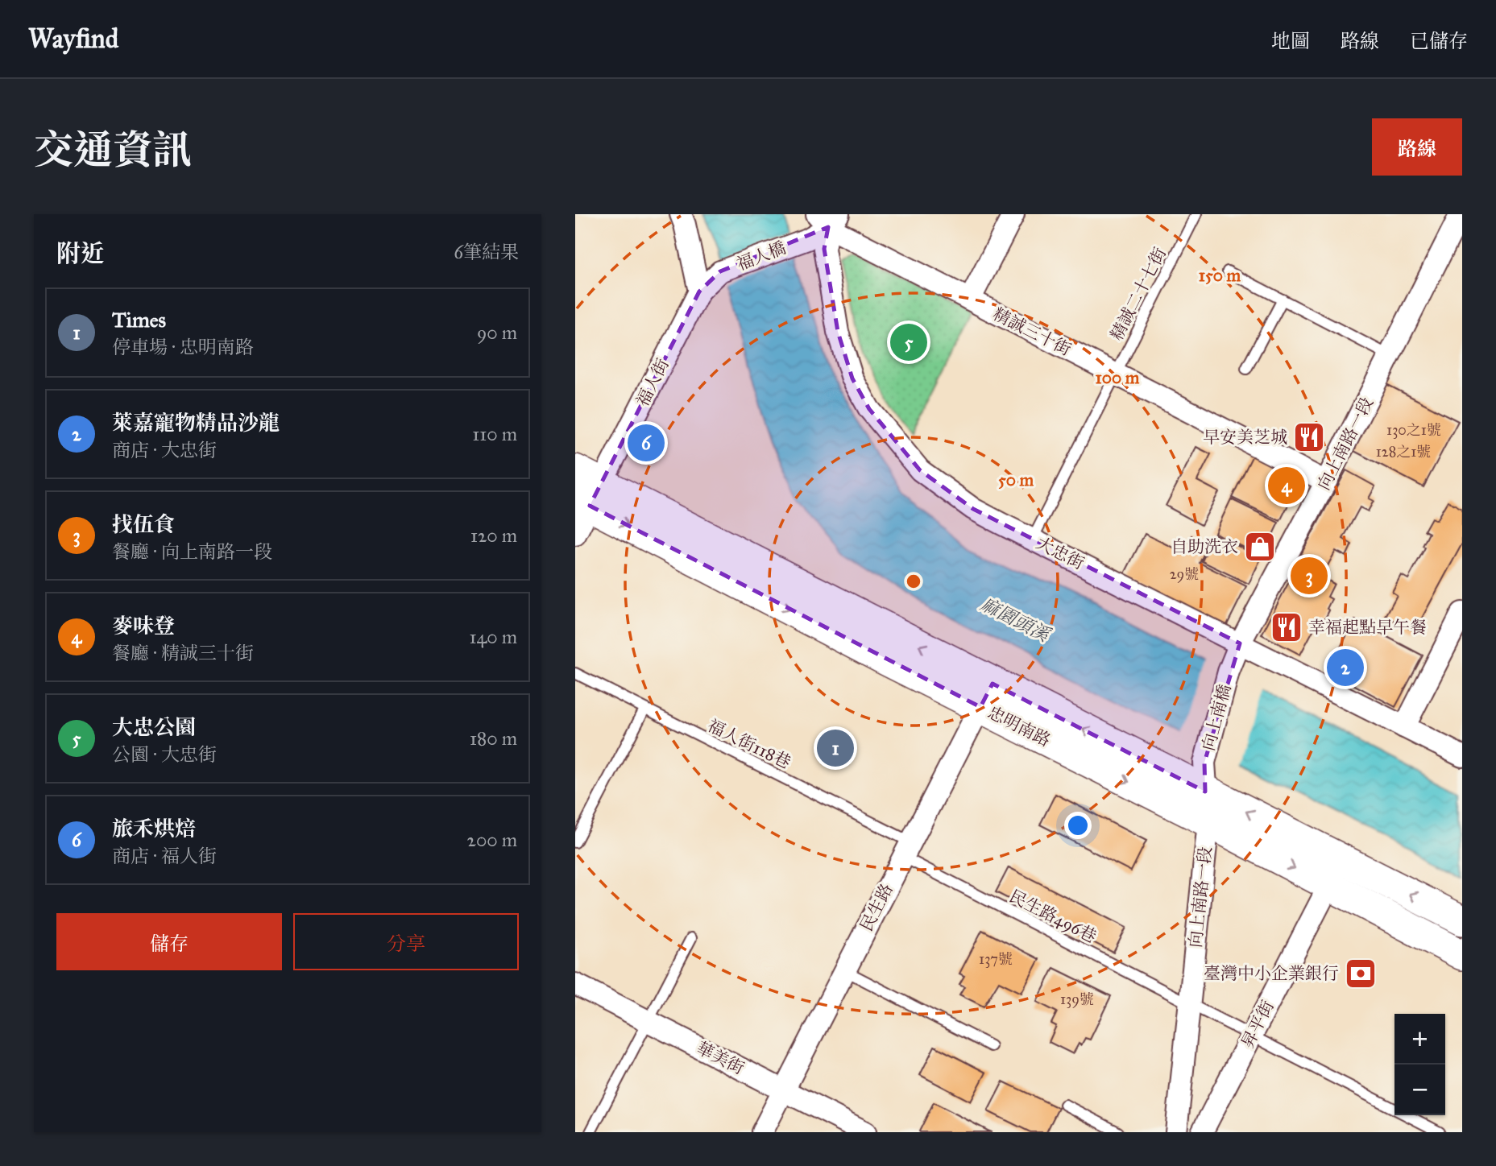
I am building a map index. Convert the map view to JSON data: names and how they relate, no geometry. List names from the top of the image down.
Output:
{
  "streets": {
    "main road": ["忠明南路"],
    "street": [
      "福人橋",
      "精誠三十街",
      "福人街",
      "向上南路一段",
      "大忠街",
      "向上南橋",
      "民生路",
      "昇平街",
      "華美街"
    ],
    "lane": ["精誠二十七街", "福人街118巷", "民生路496巷"]
  },
  "crossings": [
    ["福人橋", "精誠三十街"],
    ["福人橋", "福人街"],
    ["福人橋", "大忠街"],
    ["精誠二十七街", "精誠三十街"],
    ["精誠二十七街", "大忠街"],
    ["精誠三十街", "向上南路一段"],
    ["精誠三十街", "大忠街"],
    ["福人街", "忠明南路"],
    ["向上南路一段", "大忠街"],
    ["向上南路一段", "向上南橋"],
    ["向上南路一段", "忠明南路"],
    ["向上南路一段", "民生路496巷"],
    ["向上南橋", "忠明南路"],
    ["忠明南路", "民生路"],
    ["忠明南路", "昇平街"],
    ["福人街118巷", "民生路"],
    ["福人街118巷", "民生路496巷"],
    ["民生路", "民生路496巷"],
    ["民生路", "華美街"],
    ["民生路496巷", "昇平街"]
  ],
  "water": ["麻園頭溪"],
  "places": {
    "restaurant": ["早安美芝城", "幸福起點早午餐"],
    "shop": ["自助洗衣"],
    "bank": ["臺灣中小企業銀行"]
  },
  "house_numbers": [
    "130之1號",
    "128之1號",
    "29號",
    "137號",
    "139號"
  ],
  "page": {
    "header": "Wayfind",
    "nav": ["地圖", "路線", "已儲存"],
    "title": "交通資訊",
    "buttons": [
      "路線",
      ["儲存", "分享"]
    ],
    "heading": ["附近", "6筆結果"],
    "list": [
      {
        "mark": "1",
        "name": "Times",
        "note": "停車場 · 忠明南路",
        "value": "90 m"
      },
      {
        "mark": "2",
        "name": "萊嘉寵物精品沙龍",
        "note": "商店 · 大忠街",
        "value": "110 m"
      },
      {
        "mark": "3",
        "name": "找伍食",
        "note": "餐廳 · 向上南路一段",
        "value": "120 m"
      },
      {
        "mark": "4",
        "name": "麥味登",
        "note": "餐廳 · 精誠三十街",
        "value": "140 m"
      },
      {
        "mark": "5",
        "name": "大忠公園",
        "note": "公園 · 大忠街",
        "value": "180 m"
      },
      {
        "mark": "6",
        "name": "旅禾烘焙",
        "note": "商店 · 福人街",
        "value": "200 m"
      }
    ],
    "pins": [
      "5",
      "6",
      "4",
      "3",
      "2",
      "1"
    ],
    "map_buttons": ["+", "−"]
  },
  "rings": ["150 m", "100 m", "50 m"]
}
